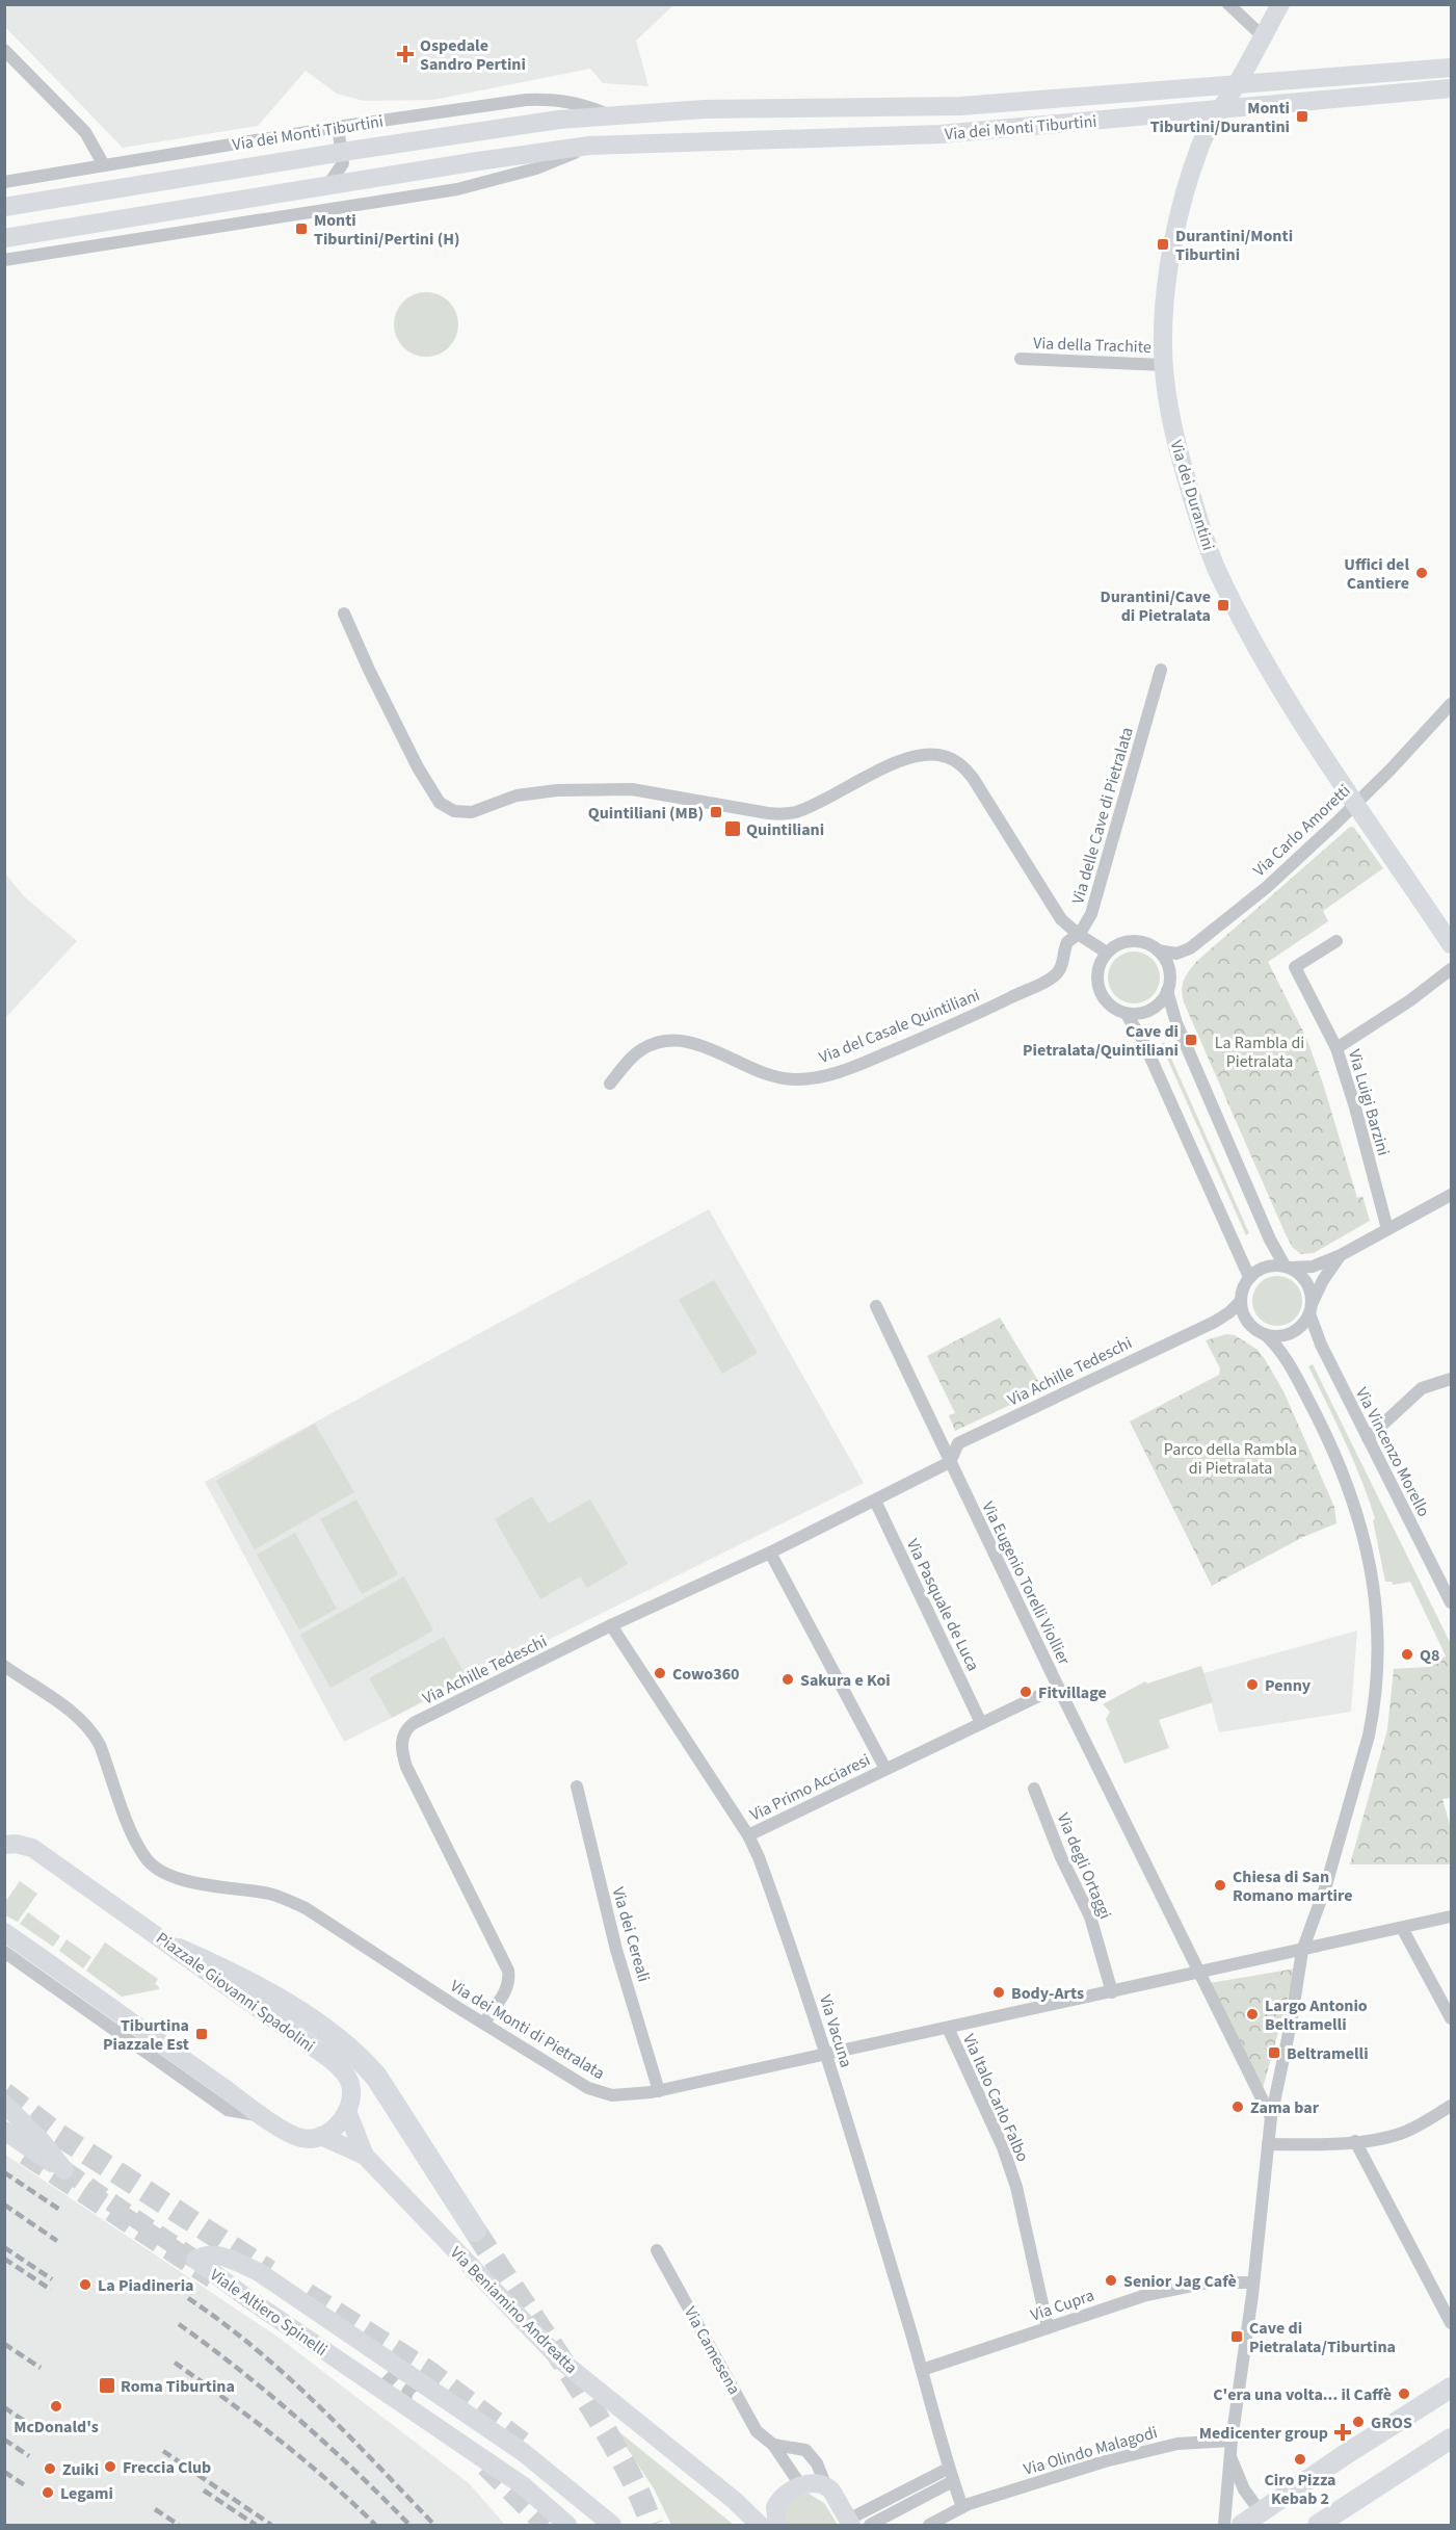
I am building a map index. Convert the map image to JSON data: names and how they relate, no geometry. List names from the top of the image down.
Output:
{
  "streets": {
    "street": [
      "Via dei Monti Tiburtini",
      "Via della Trachite",
      "Via dei Durantini",
      "Via delle Cave di Pietralata",
      "Via Carlo Amoretti",
      "Via del Casale Quintiliani",
      "Via Luigi Barzini",
      "Via Achille Tedeschi",
      "Via Vincenzo Morello",
      "Via Eugenio Torelli Viollier",
      "Via Pasquale de Luca",
      "Via Primo Acciaresi",
      "Via degli Ortaggi",
      "Via dei Cereali",
      "Piazzale Giovanni Spadolini",
      "Via dei Monti di Pietralata",
      "Via Vacuna",
      "Via Italo Carlo Falbo",
      "Via Cupra",
      "Via Beniamino Andreatta",
      "Viale Altiero Spinelli",
      "Via Camesena",
      "Via Olindo Malagodi"
    ]
  },
  "crossings": [
    ["Via dei Monti Tiburtini", "Via dei Durantini"],
    ["Via della Trachite", "Via dei Durantini"],
    ["Via dei Durantini", "Via Carlo Amoretti"],
    ["Via delle Cave di Pietralata", "Via del Casale Quintiliani"],
    ["Via Achille Tedeschi", "Via Vincenzo Morello"],
    ["Via Achille Tedeschi", "Via Eugenio Torelli Viollier"],
    ["Via Achille Tedeschi", "Via Pasquale de Luca"],
    ["Via Achille Tedeschi", "Via dei Monti di Pietralata"],
    ["Via Achille Tedeschi", "Via Vacuna"],
    ["Via Eugenio Torelli Viollier", "Via dei Monti di Pietralata"],
    ["Via Pasquale de Luca", "Via Primo Acciaresi"],
    ["Via Primo Acciaresi", "Via Vacuna"],
    ["Via degli Ortaggi", "Via dei Monti di Pietralata"],
    ["Via dei Cereali", "Via dei Monti di Pietralata"],
    ["Piazzale Giovanni Spadolini", "Via Beniamino Andreatta"],
    ["Via dei Monti di Pietralata", "Via Vacuna"],
    ["Via dei Monti di Pietralata", "Via Italo Carlo Falbo"],
    ["Via Vacuna", "Via Cupra"],
    ["Via Vacuna", "Via Olindo Malagodi"],
    ["Via Italo Carlo Falbo", "Via Cupra"]
  ],
  "parks": ["La Rambla di Pietralata", "Parco della Rambla di Pietralata"],
  "places": {
    "health": ["Ospedale Sandro Pertini", "Medicenter group"],
    "transit": [
      "Monti Tiburtini/Durantini",
      "Monti Tiburtini/Pertini (H)",
      "Durantini/Monti Tiburtini",
      "Durantini/Cave di Pietralata",
      "Quintiliani (MB)",
      "Quintiliani",
      "Cave di Pietralata/Quintiliani",
      "Tiburtina Piazzale Est",
      "Beltramelli",
      "Cave di Pietralata/Tiburtina",
      "Roma Tiburtina"
    ],
    "other": [
      "Uffici del Cantiere",
      "Q8",
      "Cowo360",
      "Sakura e Koi",
      "Penny",
      "Fitvillage",
      "Chiesa di San Romano martire",
      "Body-Arts",
      "Largo Antonio Beltramelli",
      "Zama bar",
      "Senior Jag Cafè",
      "La Piadineria",
      "C'era una volta... il Caffè",
      "McDonald's",
      "GROS",
      "Ciro Pizza Kebab 2",
      "Freccia Club",
      "Zuiki",
      "Legami"
    ]
  }
}
